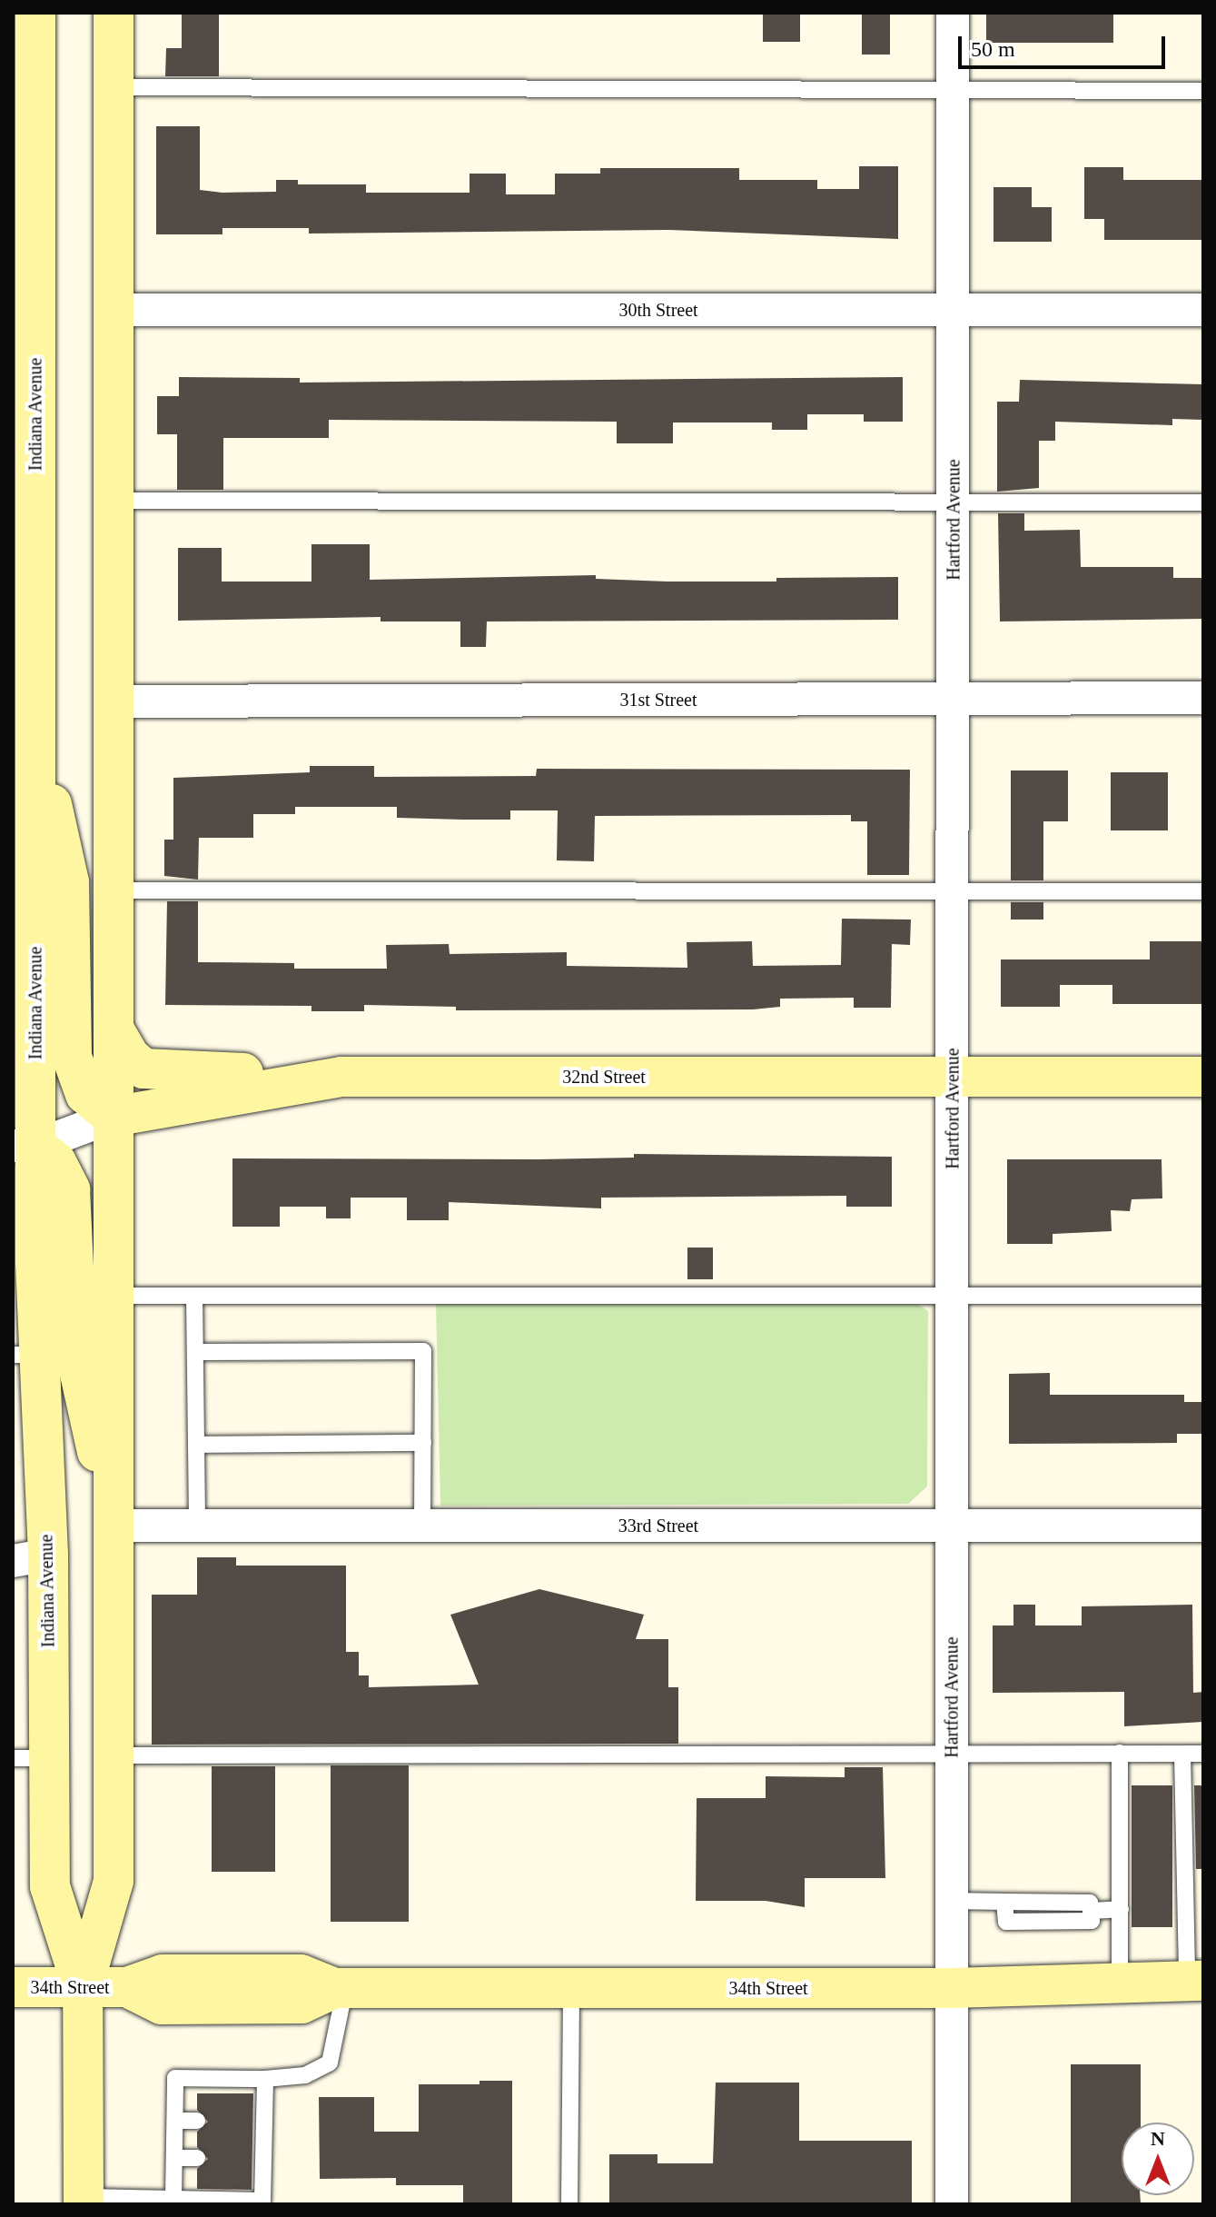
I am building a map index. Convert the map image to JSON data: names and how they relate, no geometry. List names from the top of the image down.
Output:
{
  "streets": {
    "main road": ["Indiana Avenue", "32nd Street", "34th Street"],
    "street": [
      "30th Street",
      "Hartford Avenue",
      "31st Street",
      "33rd Street"
    ]
  },
  "crossings": [
    ["30th Street", "Indiana Avenue"],
    ["30th Street", "Hartford Avenue"],
    ["Indiana Avenue", "31st Street"],
    ["Indiana Avenue", "32nd Street"],
    ["Indiana Avenue", "33rd Street"],
    ["Indiana Avenue", "34th Street"],
    ["Hartford Avenue", "31st Street"],
    ["Hartford Avenue", "32nd Street"],
    ["Hartford Avenue", "33rd Street"],
    ["Hartford Avenue", "34th Street"]
  ],
  "scale_bar": "50 m",
  "north": "top"
}
